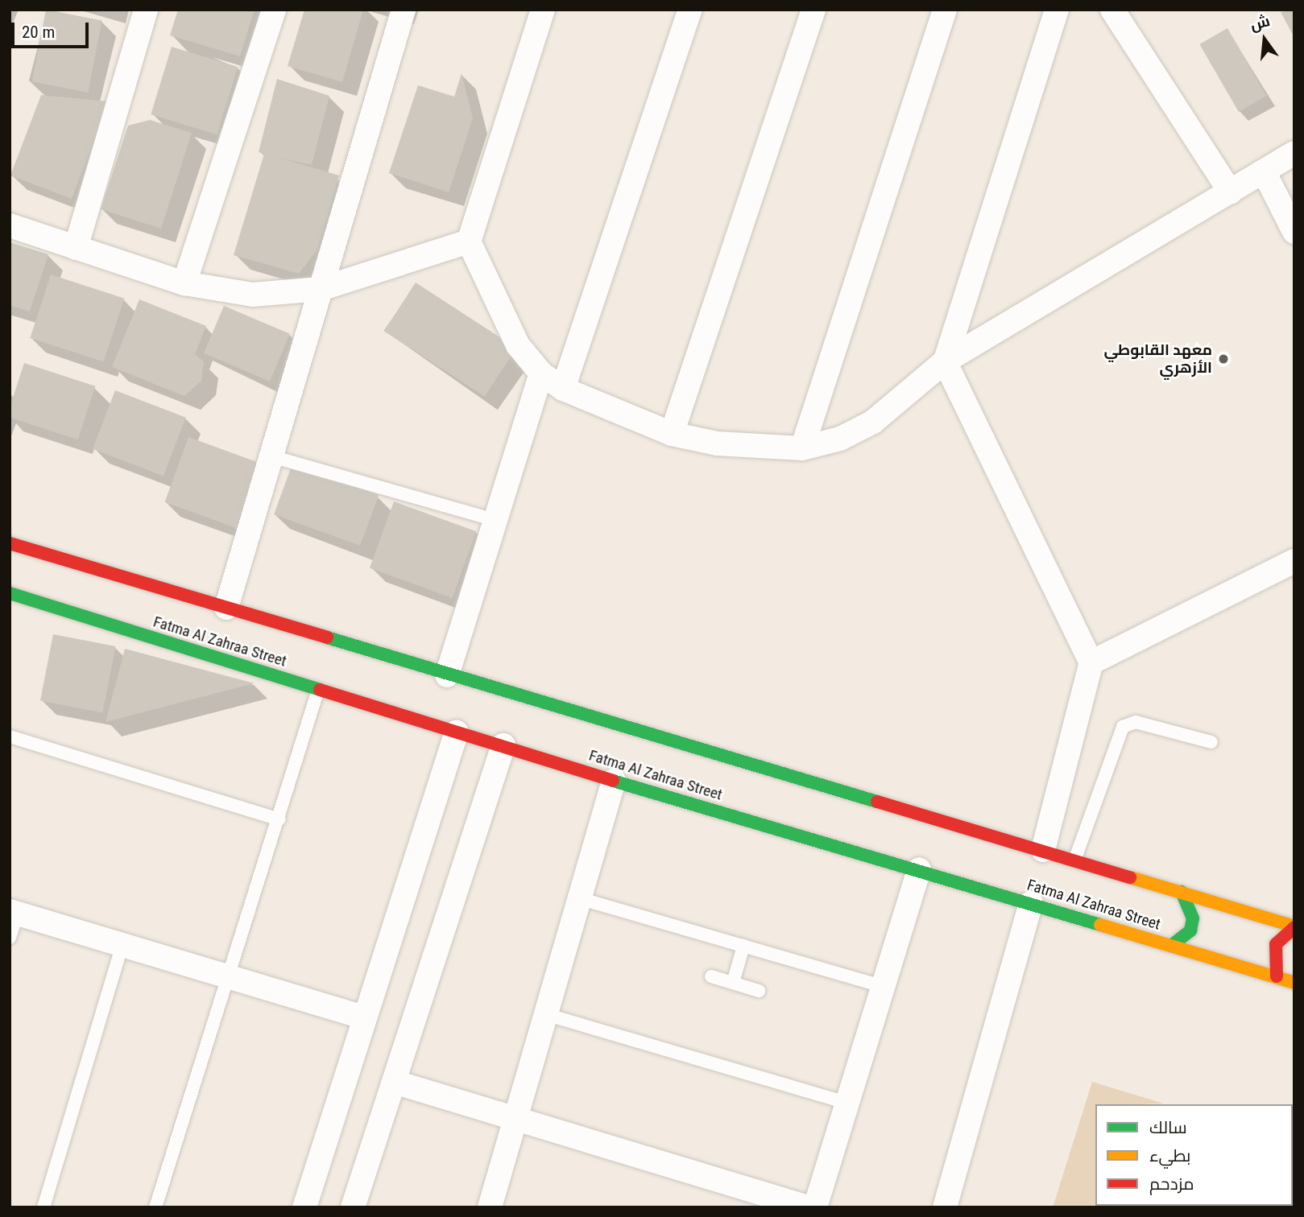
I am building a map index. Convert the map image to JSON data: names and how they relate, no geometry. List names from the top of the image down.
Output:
{
  "streets": {
    "street": ["Fatma Al Zahraa Street"]
  },
  "places": ["معهد القابوطي الأزهري"],
  "legend": ["سالك", "بطيء", "مزدحم"],
  "scale_bar": "20 m",
  "north": "top"
}
